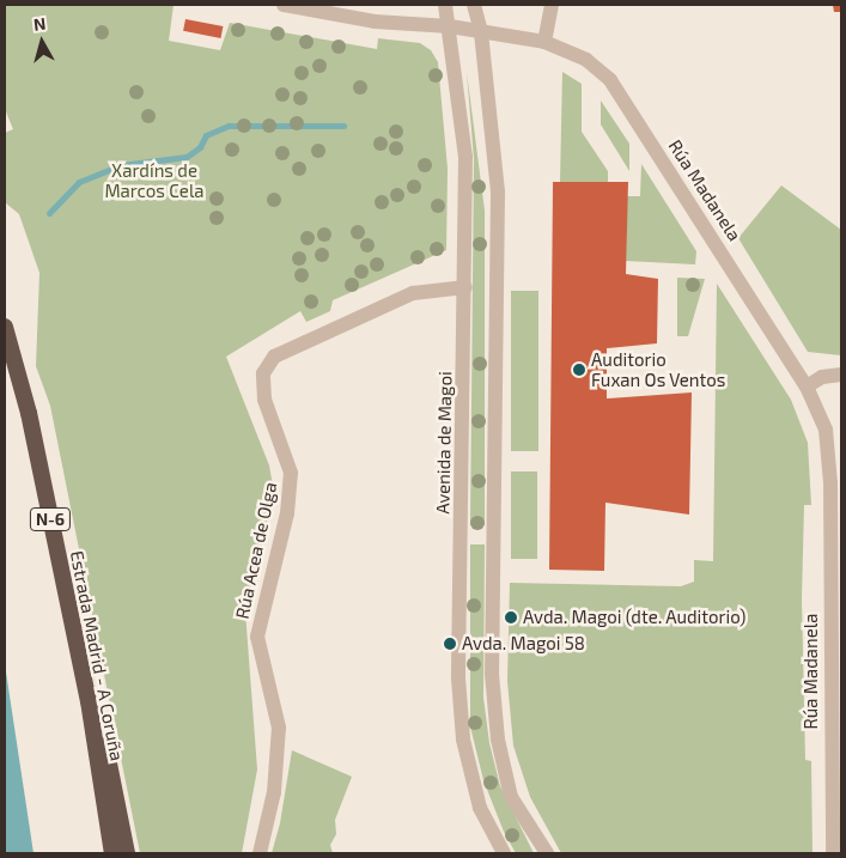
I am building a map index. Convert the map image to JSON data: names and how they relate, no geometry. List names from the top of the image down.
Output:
{
  "streets": {
    "highway": ["N-6", "Estrada Madrid - A Coruña"],
    "street": ["Rúa Madanela", "Avenida de Magoi", "Rúa Acea de Olga"]
  },
  "crossings": [
    ["Avenida de Magoi", "Rúa Acea de Olga"]
  ],
  "parks": ["Xardíns de Marcos Cela"],
  "places": ["Auditorio Fuxan Os Ventos", "Avda. Magoi (dte. Auditorio)", "Avda. Magoi 58"],
  "north": "top"
}
